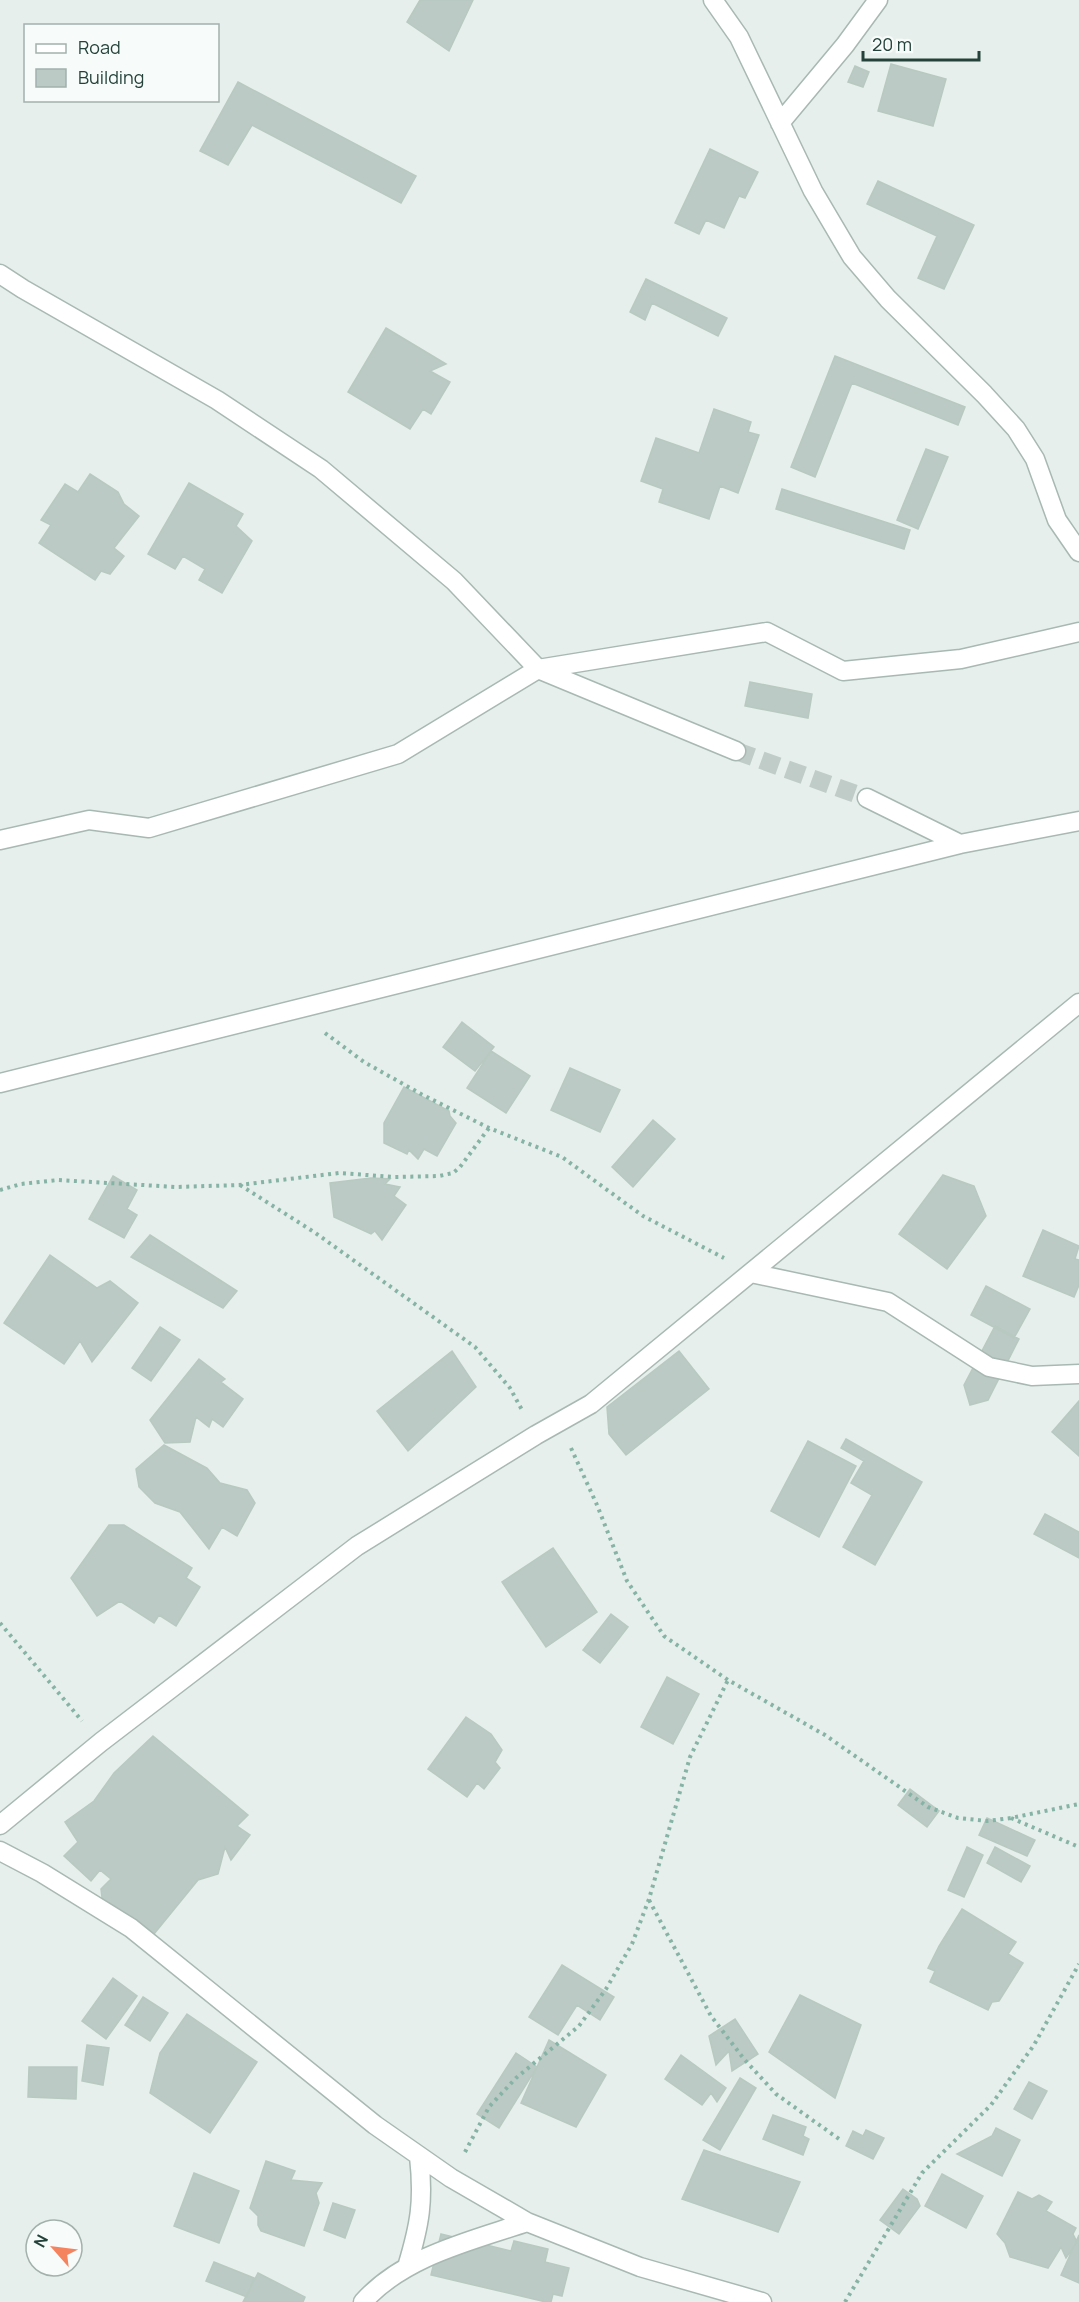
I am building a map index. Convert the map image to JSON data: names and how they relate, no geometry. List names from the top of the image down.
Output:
{
  "legend": ["Road", "Building"],
  "scale_bar": "20 m",
  "north": "top left"
}
